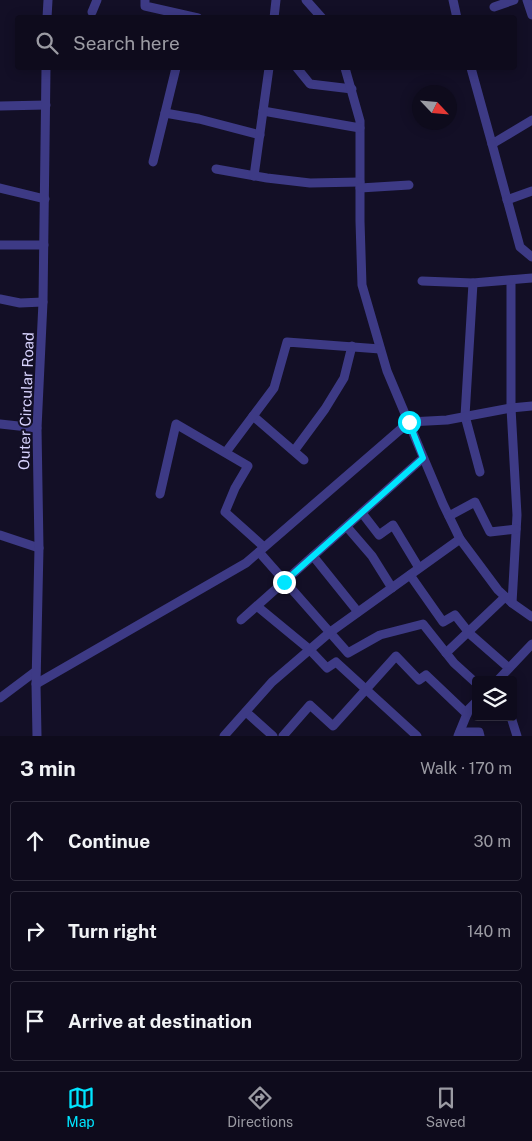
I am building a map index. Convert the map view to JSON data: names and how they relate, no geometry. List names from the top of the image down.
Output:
{
  "streets": {
    "street": ["Outer Circular Road"]
  },
  "north": "bottom right",
  "page": {
    "search": "Search here",
    "heading": ["3 min", "Walk · 170 m"],
    "list": [
      ["Continue", "30 m"],
      ["Turn right", "140 m"],
      "Arrive at destination"
    ],
    "nav": ["Map", "Directions", "Saved"]
  }
}
